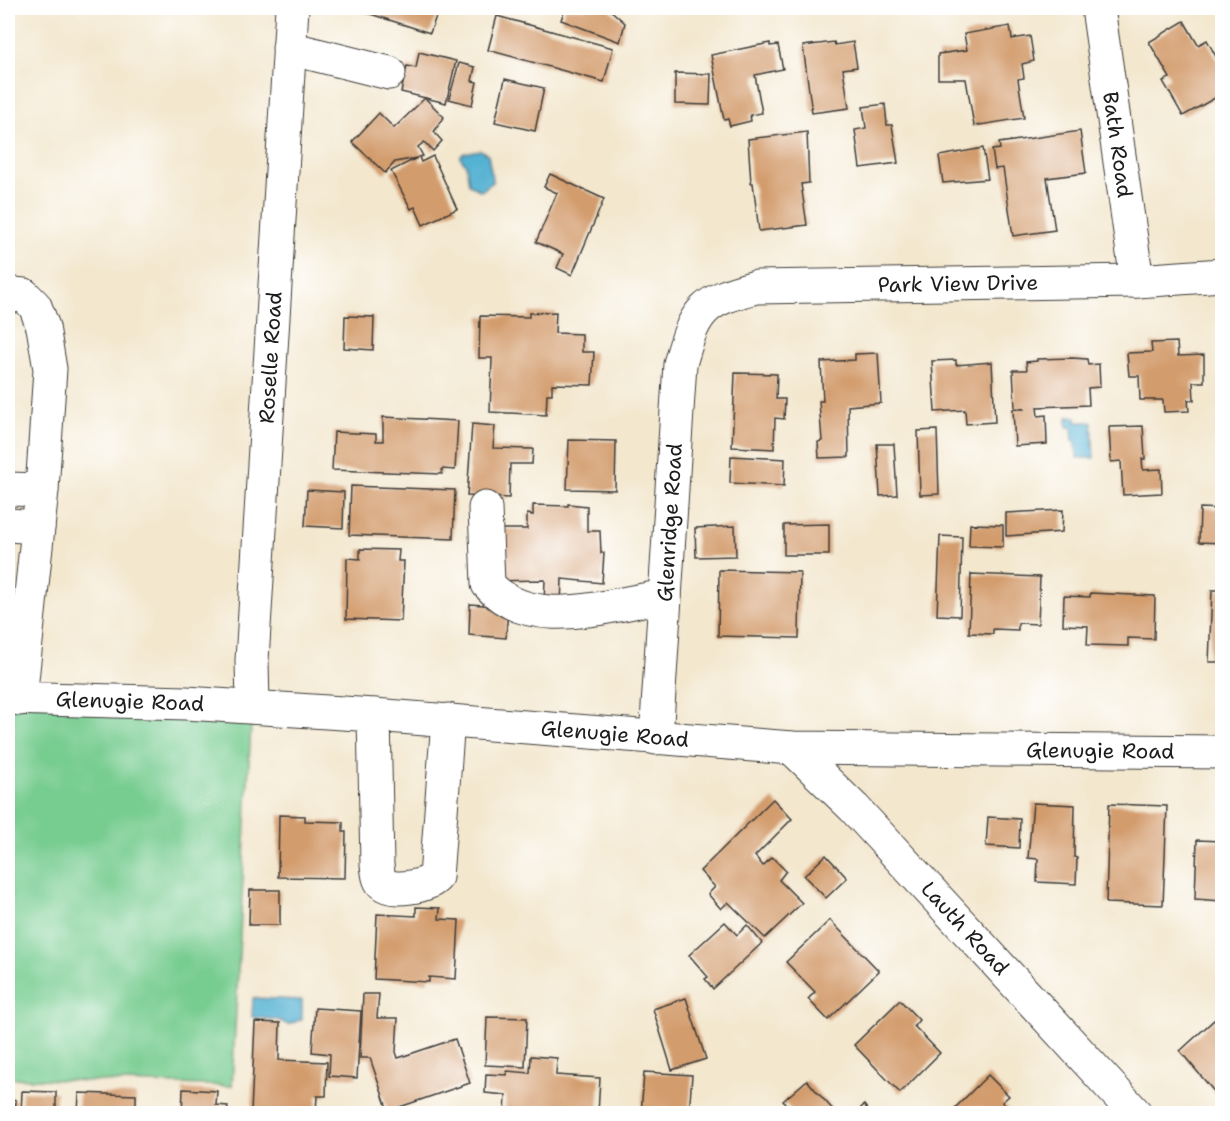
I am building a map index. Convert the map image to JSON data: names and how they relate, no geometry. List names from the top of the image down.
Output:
{
  "streets": {
    "street": [
      "Bath Road",
      "Park View Drive",
      "Roselle Road",
      "Glenridge Road",
      "Glenugie Road",
      "Lauth Road"
    ]
  },
  "crossings": [
    ["Bath Road", "Park View Drive"],
    ["Park View Drive", "Glenridge Road"],
    ["Roselle Road", "Glenugie Road"],
    ["Glenridge Road", "Glenugie Road"],
    ["Glenugie Road", "Lauth Road"]
  ]
}
